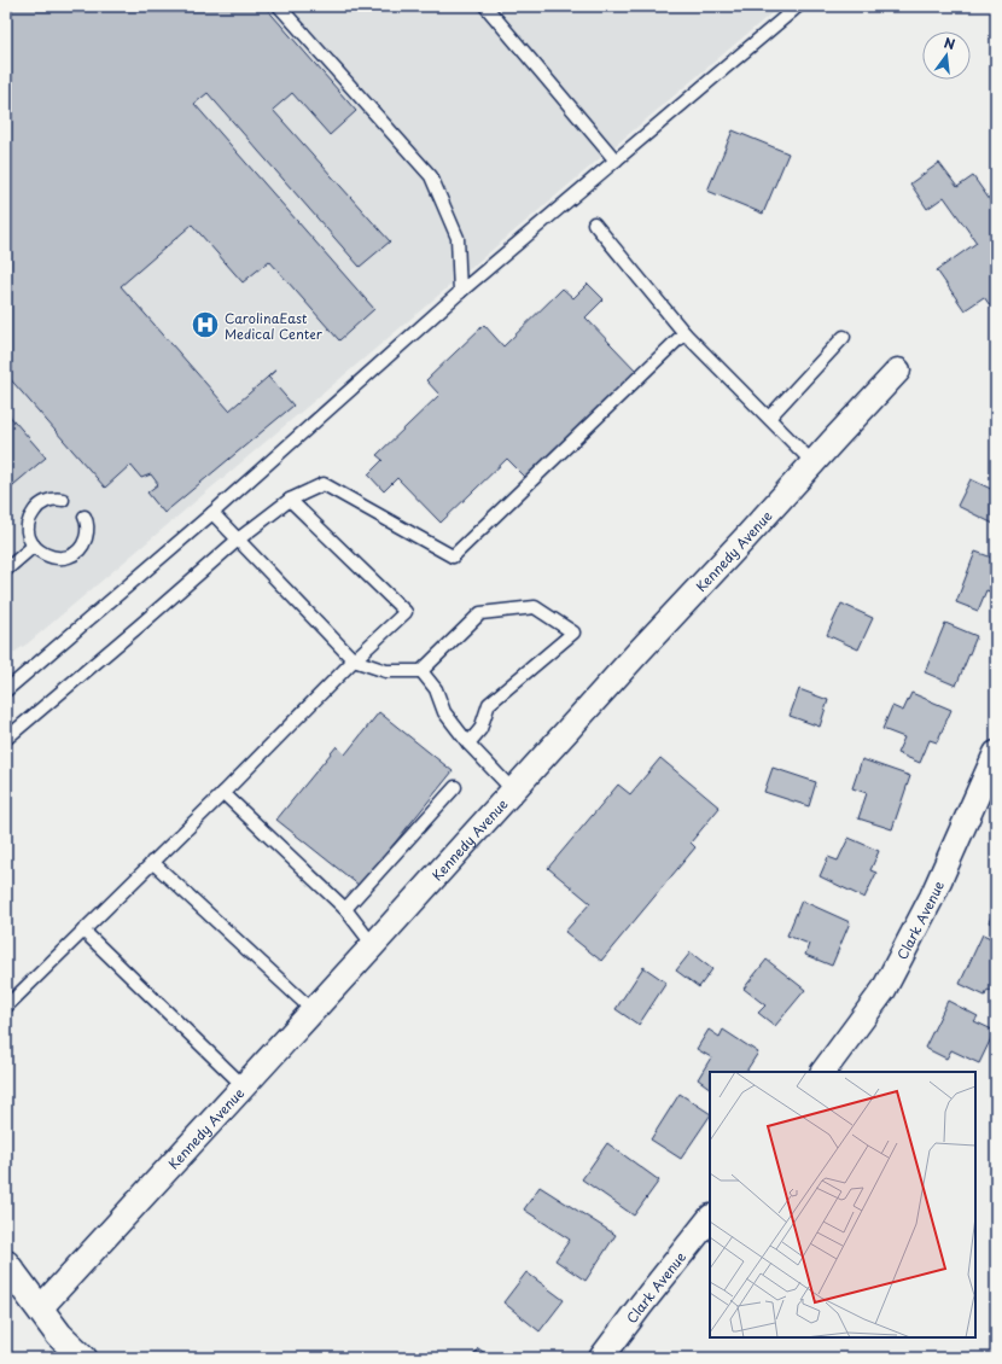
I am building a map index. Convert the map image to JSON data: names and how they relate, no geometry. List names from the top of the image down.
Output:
{
  "streets": {
    "street": ["Kennedy Avenue", "Clark Avenue"]
  },
  "places": {
    "hospital": ["CarolinaEast Medical Center"]
  },
  "north": "top"
}
